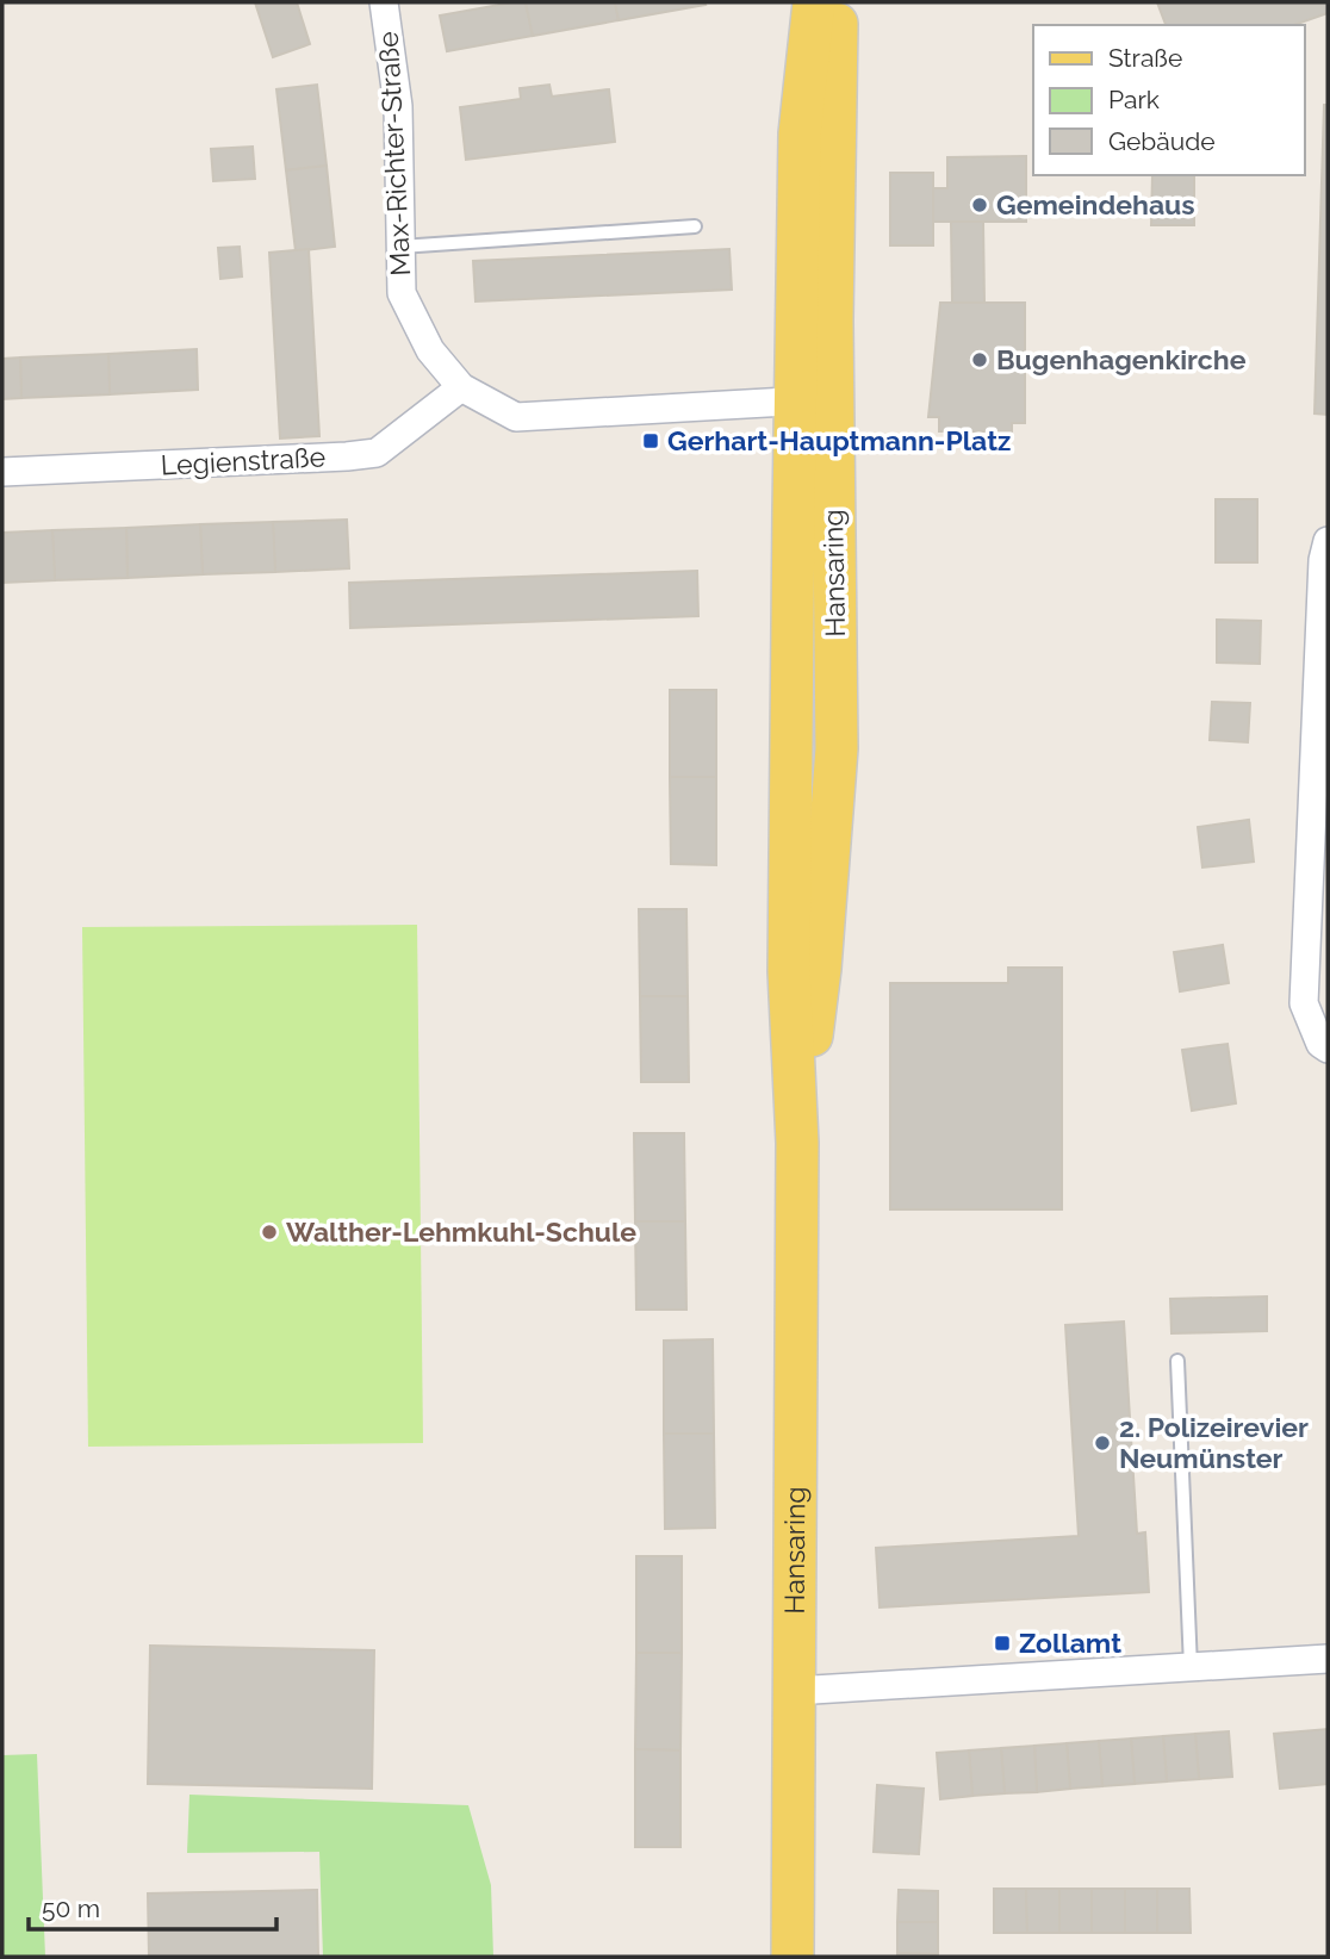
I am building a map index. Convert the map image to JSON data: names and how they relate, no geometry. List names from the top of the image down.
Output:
{
  "streets": {
    "main road": ["Hansaring"],
    "street": ["Max-Richter-Straße", "Legienstraße"]
  },
  "crossings": [
    ["Max-Richter-Straße", "Legienstraße"]
  ],
  "places": {
    "other": [
      "Gemeindehaus",
      "Bugenhagenkirche",
      "Walther-Lehmkuhl-Schule",
      "2. Polizeirevier Neumünster"
    ],
    "transit": ["Gerhart-Hauptmann-Platz", "Zollamt"]
  },
  "legend": ["Straße", "Park", "Gebäude"],
  "scale_bar": "50 m"
}
